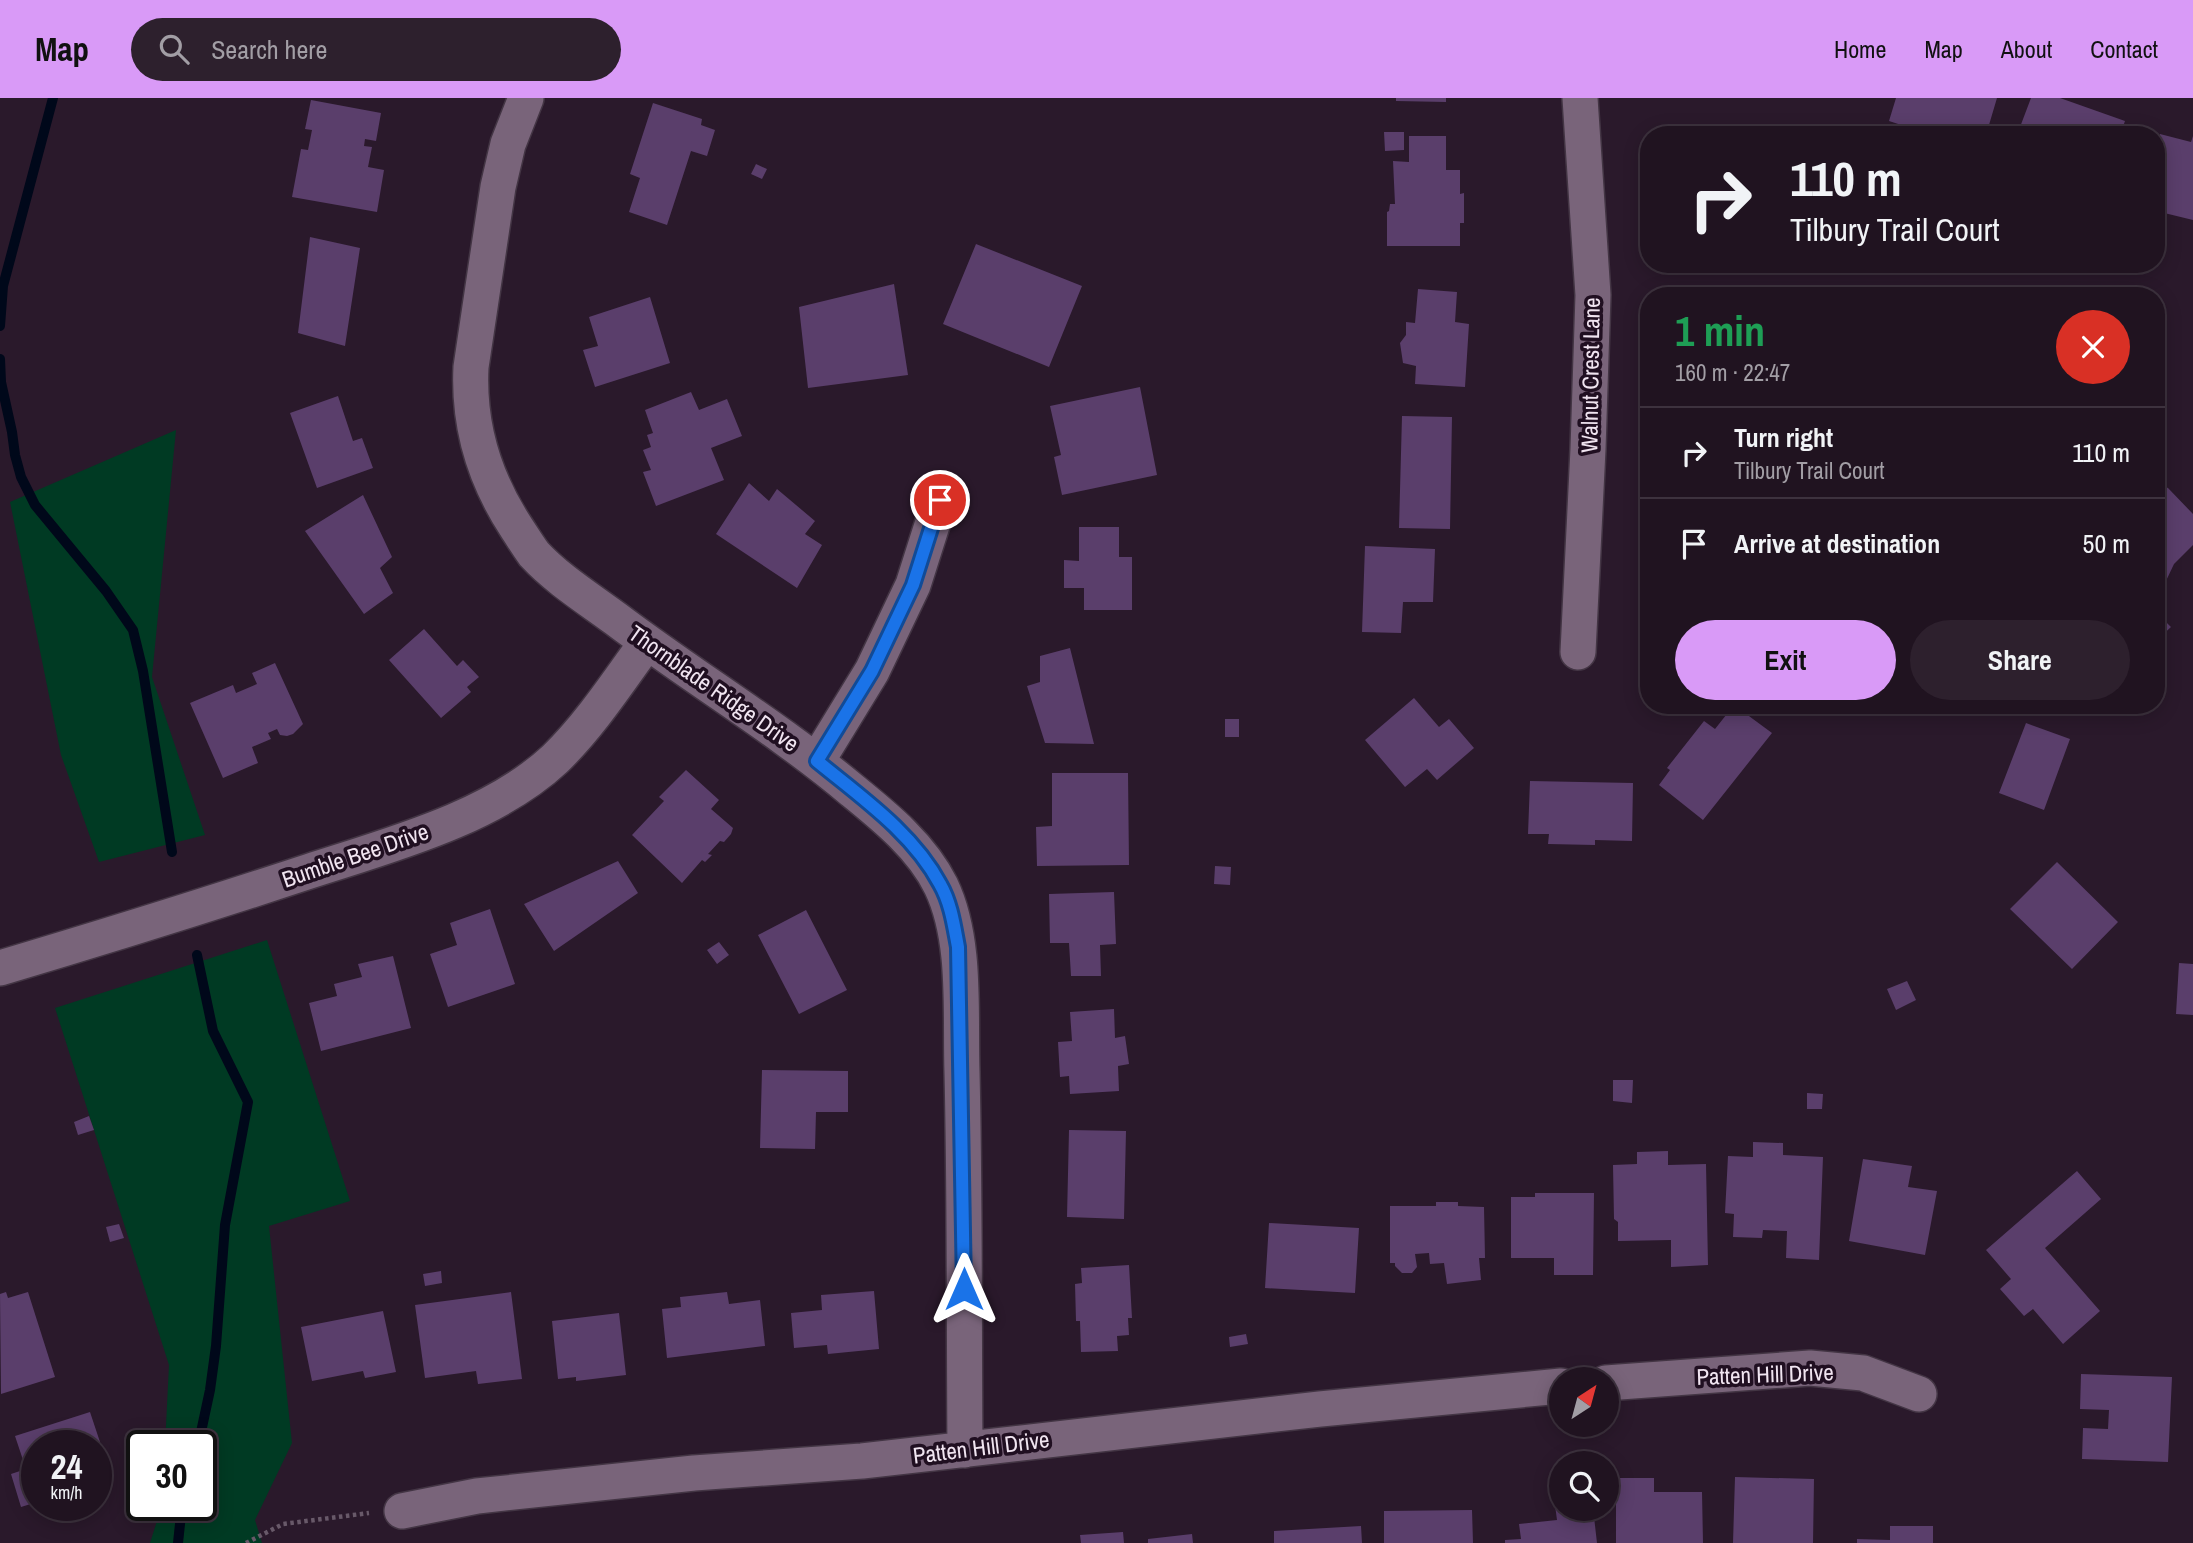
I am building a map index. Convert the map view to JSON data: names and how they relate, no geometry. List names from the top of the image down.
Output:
{
  "streets": {
    "street": [
      "Walnut Crest Lane",
      "Thornblade Ridge Drive",
      "Bumble Bee Drive",
      "Patten Hill Drive"
    ]
  },
  "crossings": [
    ["Thornblade Ridge Drive", "Bumble Bee Drive"],
    ["Thornblade Ridge Drive", "Patten Hill Drive"]
  ],
  "north": "top right",
  "page": {
    "header": "Map",
    "search": "Search here",
    "nav": [
      "Home",
      "Map",
      "About",
      "Contact"
    ],
    "turn": ["110 m", "Tilbury Trail Court"],
    "heading": ["1 min", "160 m · 22:47"],
    "list": [
      {
        "name": "Turn right",
        "note": "Tilbury Trail Court",
        "value": "110 m"
      },
      {
        "name": "Arrive at destination",
        "value": "50 m"
      }
    ],
    "buttons": ["Exit", "Share"],
    "speed": "24 km/h",
    "limit": "30"
  }
}
